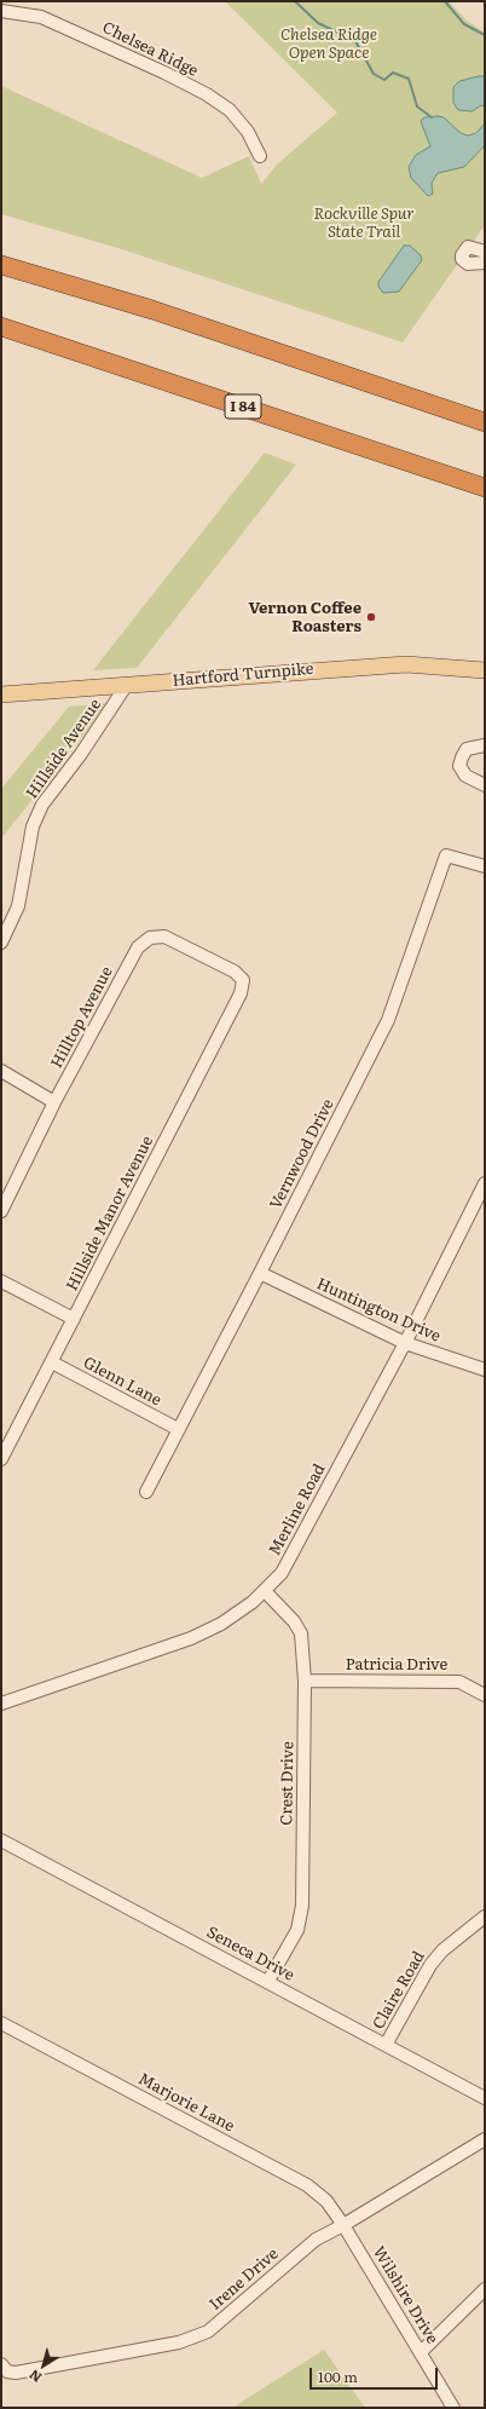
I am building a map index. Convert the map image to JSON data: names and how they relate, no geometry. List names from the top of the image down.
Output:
{
  "streets": {
    "highway": ["I 84"],
    "main road": ["Hartford Turnpike"],
    "street": [
      "Chelsea Ridge",
      "Hillside Avenue",
      "Hilltop Avenue",
      "Vernwood Drive",
      "Hillside Manor Avenue",
      "Huntington Drive",
      "Glenn Lane",
      "Merline Road",
      "Patricia Drive",
      "Crest Drive",
      "Seneca Drive",
      "Claire Road",
      "Marjorie Lane",
      "Irene Drive",
      "Wilshire Drive"
    ]
  },
  "crossings": [
    ["Hartford Turnpike", "Hillside Avenue"],
    ["Hilltop Avenue", "Hillside Manor Avenue"],
    ["Vernwood Drive", "Huntington Drive"],
    ["Vernwood Drive", "Glenn Lane"],
    ["Hillside Manor Avenue", "Glenn Lane"],
    ["Huntington Drive", "Merline Road"],
    ["Merline Road", "Crest Drive"],
    ["Patricia Drive", "Crest Drive"],
    ["Crest Drive", "Seneca Drive"],
    ["Seneca Drive", "Claire Road"],
    ["Marjorie Lane", "Irene Drive"],
    ["Marjorie Lane", "Wilshire Drive"],
    ["Irene Drive", "Wilshire Drive"]
  ],
  "parks": ["Chelsea Ridge Open Space", "Rockville Spur State Trail"],
  "places": ["Vernon Coffee Roasters"],
  "scale_bar": "100 m",
  "north": "bottom left"
}
